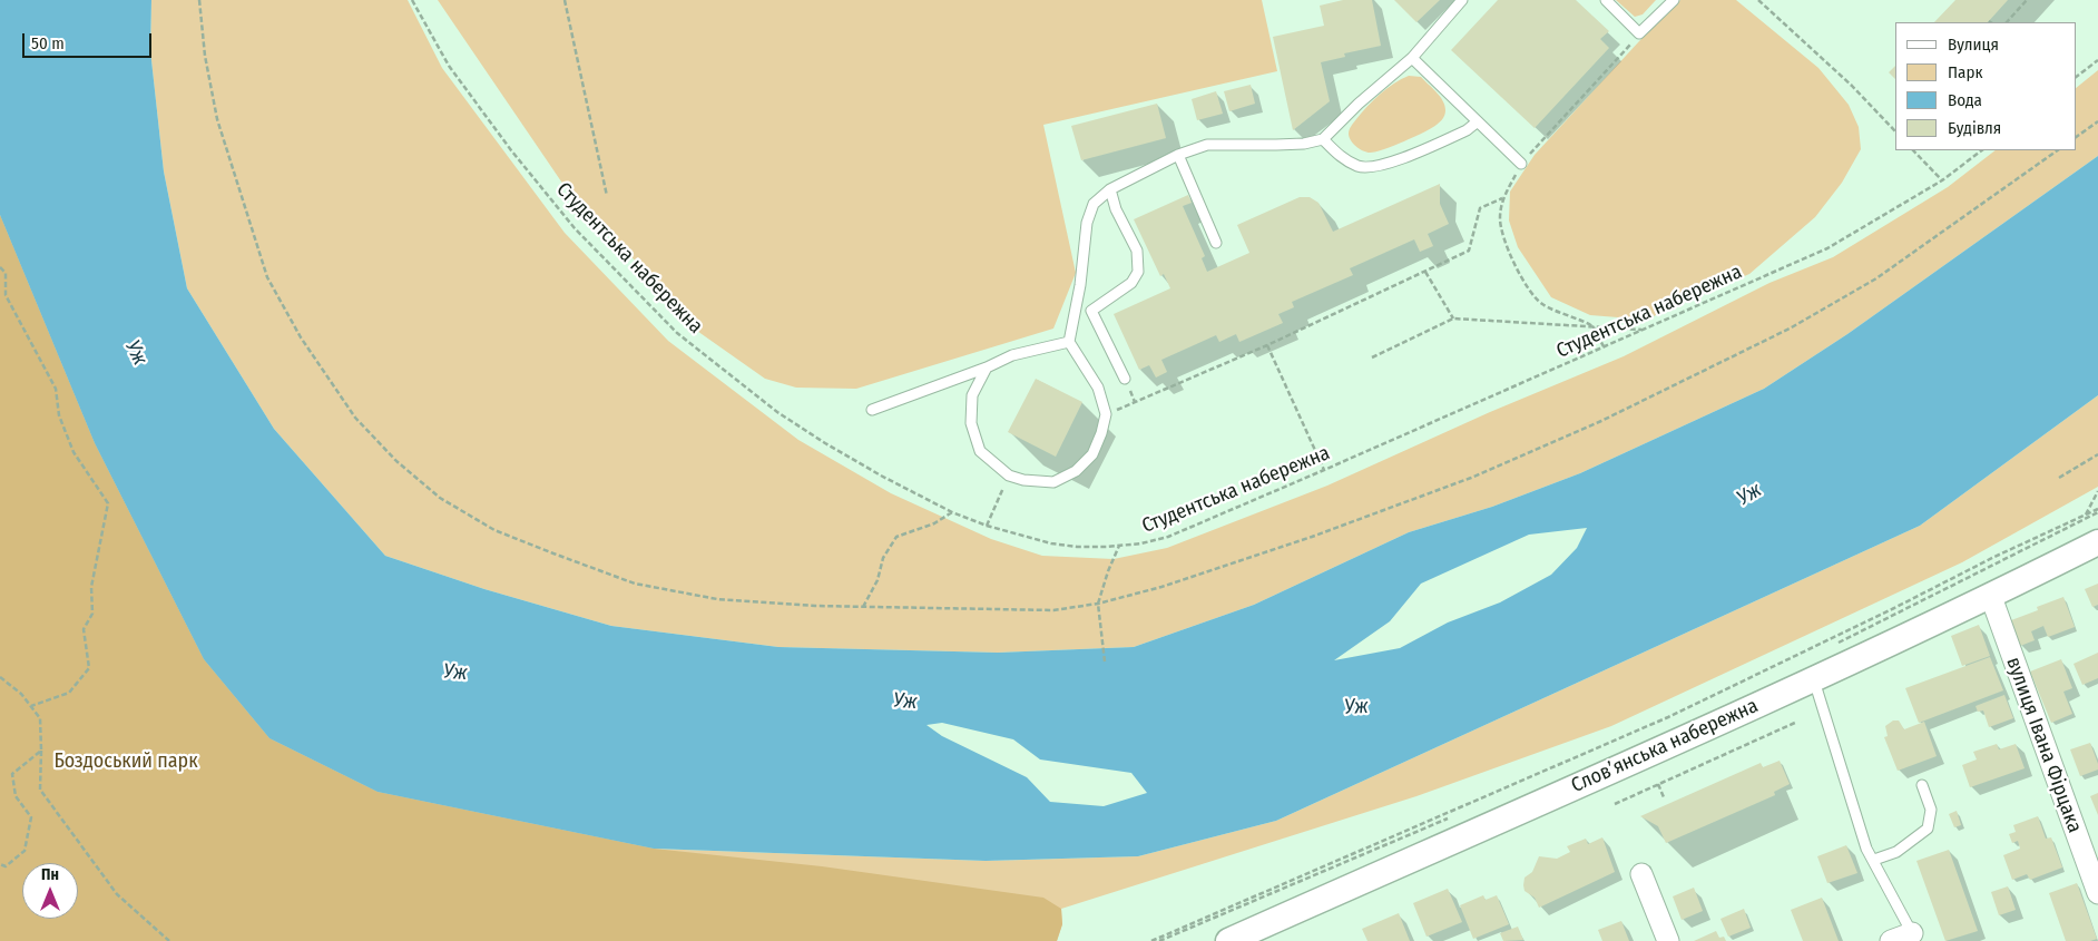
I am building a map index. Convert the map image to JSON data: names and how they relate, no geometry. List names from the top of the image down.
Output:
{
  "streets": {
    "street": ["вулиця Івана Фірцака", "Словʼянська набережна"],
    "path": ["Студентська набережна"]
  },
  "crossings": [
    ["вулиця Івана Фірцака", "Словʼянська набережна"]
  ],
  "water": ["Уж"],
  "parks": ["Боздоський парк"],
  "legend": [
    "Вулиця",
    "Парк",
    "Вода",
    "Будівля"
  ],
  "scale_bar": "50 m",
  "north": "top"
}
